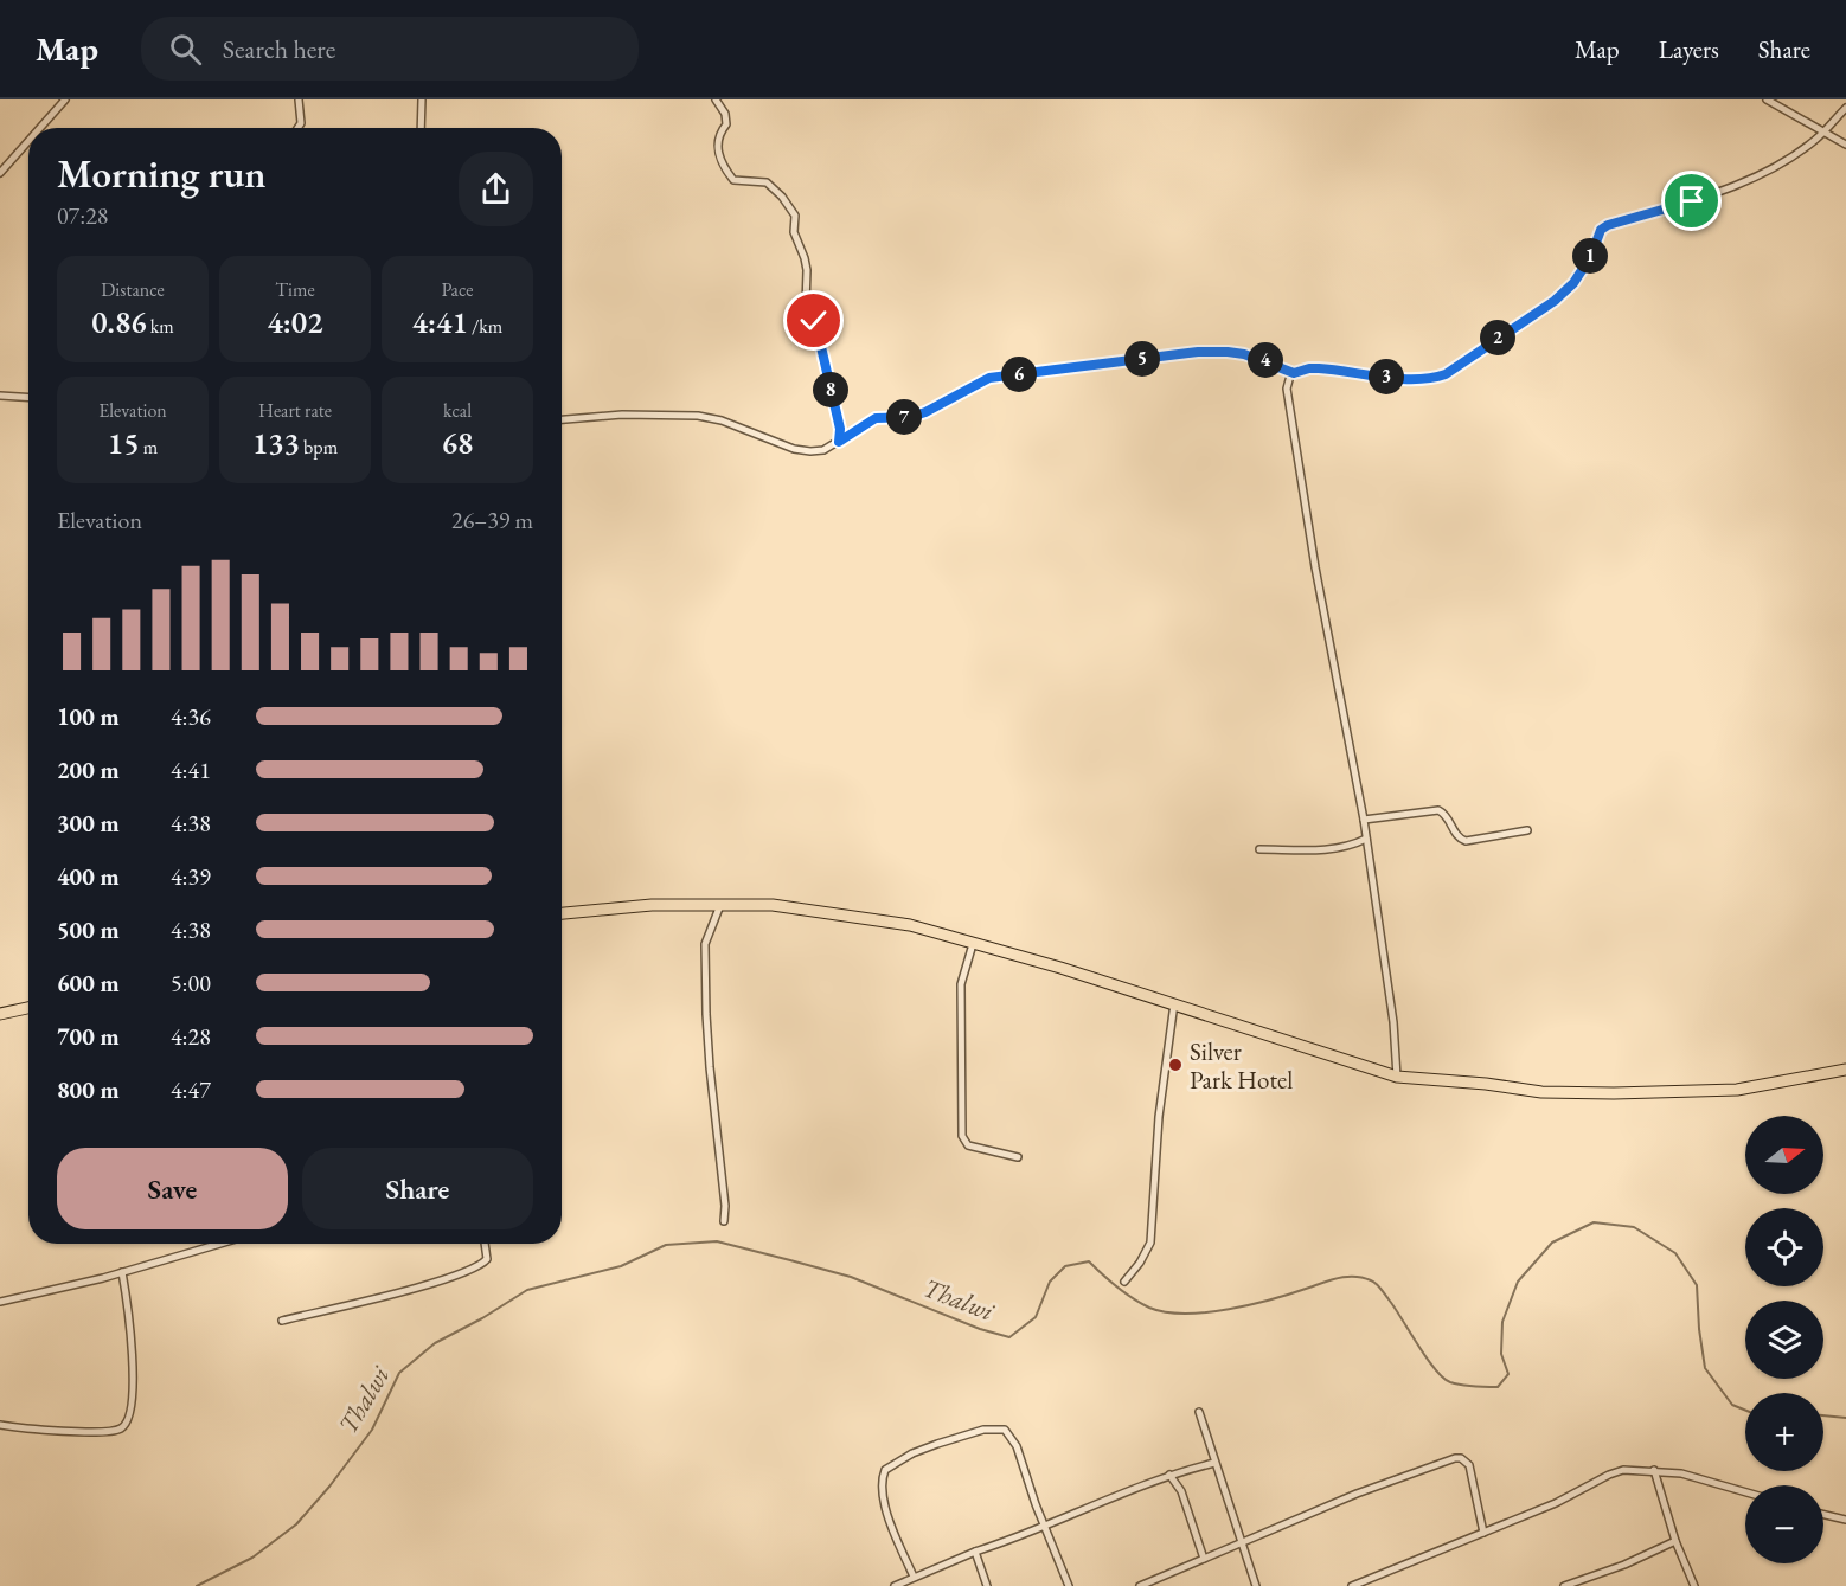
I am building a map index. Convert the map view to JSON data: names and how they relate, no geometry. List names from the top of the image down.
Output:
{
  "water": ["Thalwi"],
  "places": ["Silver Park Hotel"],
  "north": "right",
  "page": {
    "header": "Map",
    "search": "Search here",
    "nav": ["Map", "Layers", "Share"],
    "heading": ["Morning run", "07:28"],
    "pins": [
      "1",
      "2",
      "5",
      "4",
      "6",
      "3",
      "8",
      "7"
    ],
    "stats": [
      ["Distance", "0.86 km"],
      ["Time", "4:02"],
      ["Pace", "4:41 /km"],
      ["Elevation", "15 m"],
      ["Heart rate", "133 bpm"],
      ["kcal", "68"]
    ],
    "chart": ["Elevation", "26–39 m"],
    "list": [
      {
        "name": "100 m",
        "note": "4:36"
      },
      {
        "name": "200 m",
        "note": "4:41"
      },
      {
        "name": "300 m",
        "note": "4:38"
      },
      {
        "name": "400 m",
        "note": "4:39"
      },
      {
        "name": "500 m",
        "note": "4:38"
      },
      {
        "name": "600 m",
        "note": "5:00"
      },
      {
        "name": "700 m",
        "note": "4:28"
      },
      {
        "name": "800 m",
        "note": "4:47"
      }
    ],
    "map_buttons": ["+", "−"],
    "buttons": ["Save", "Share"]
  }
}
